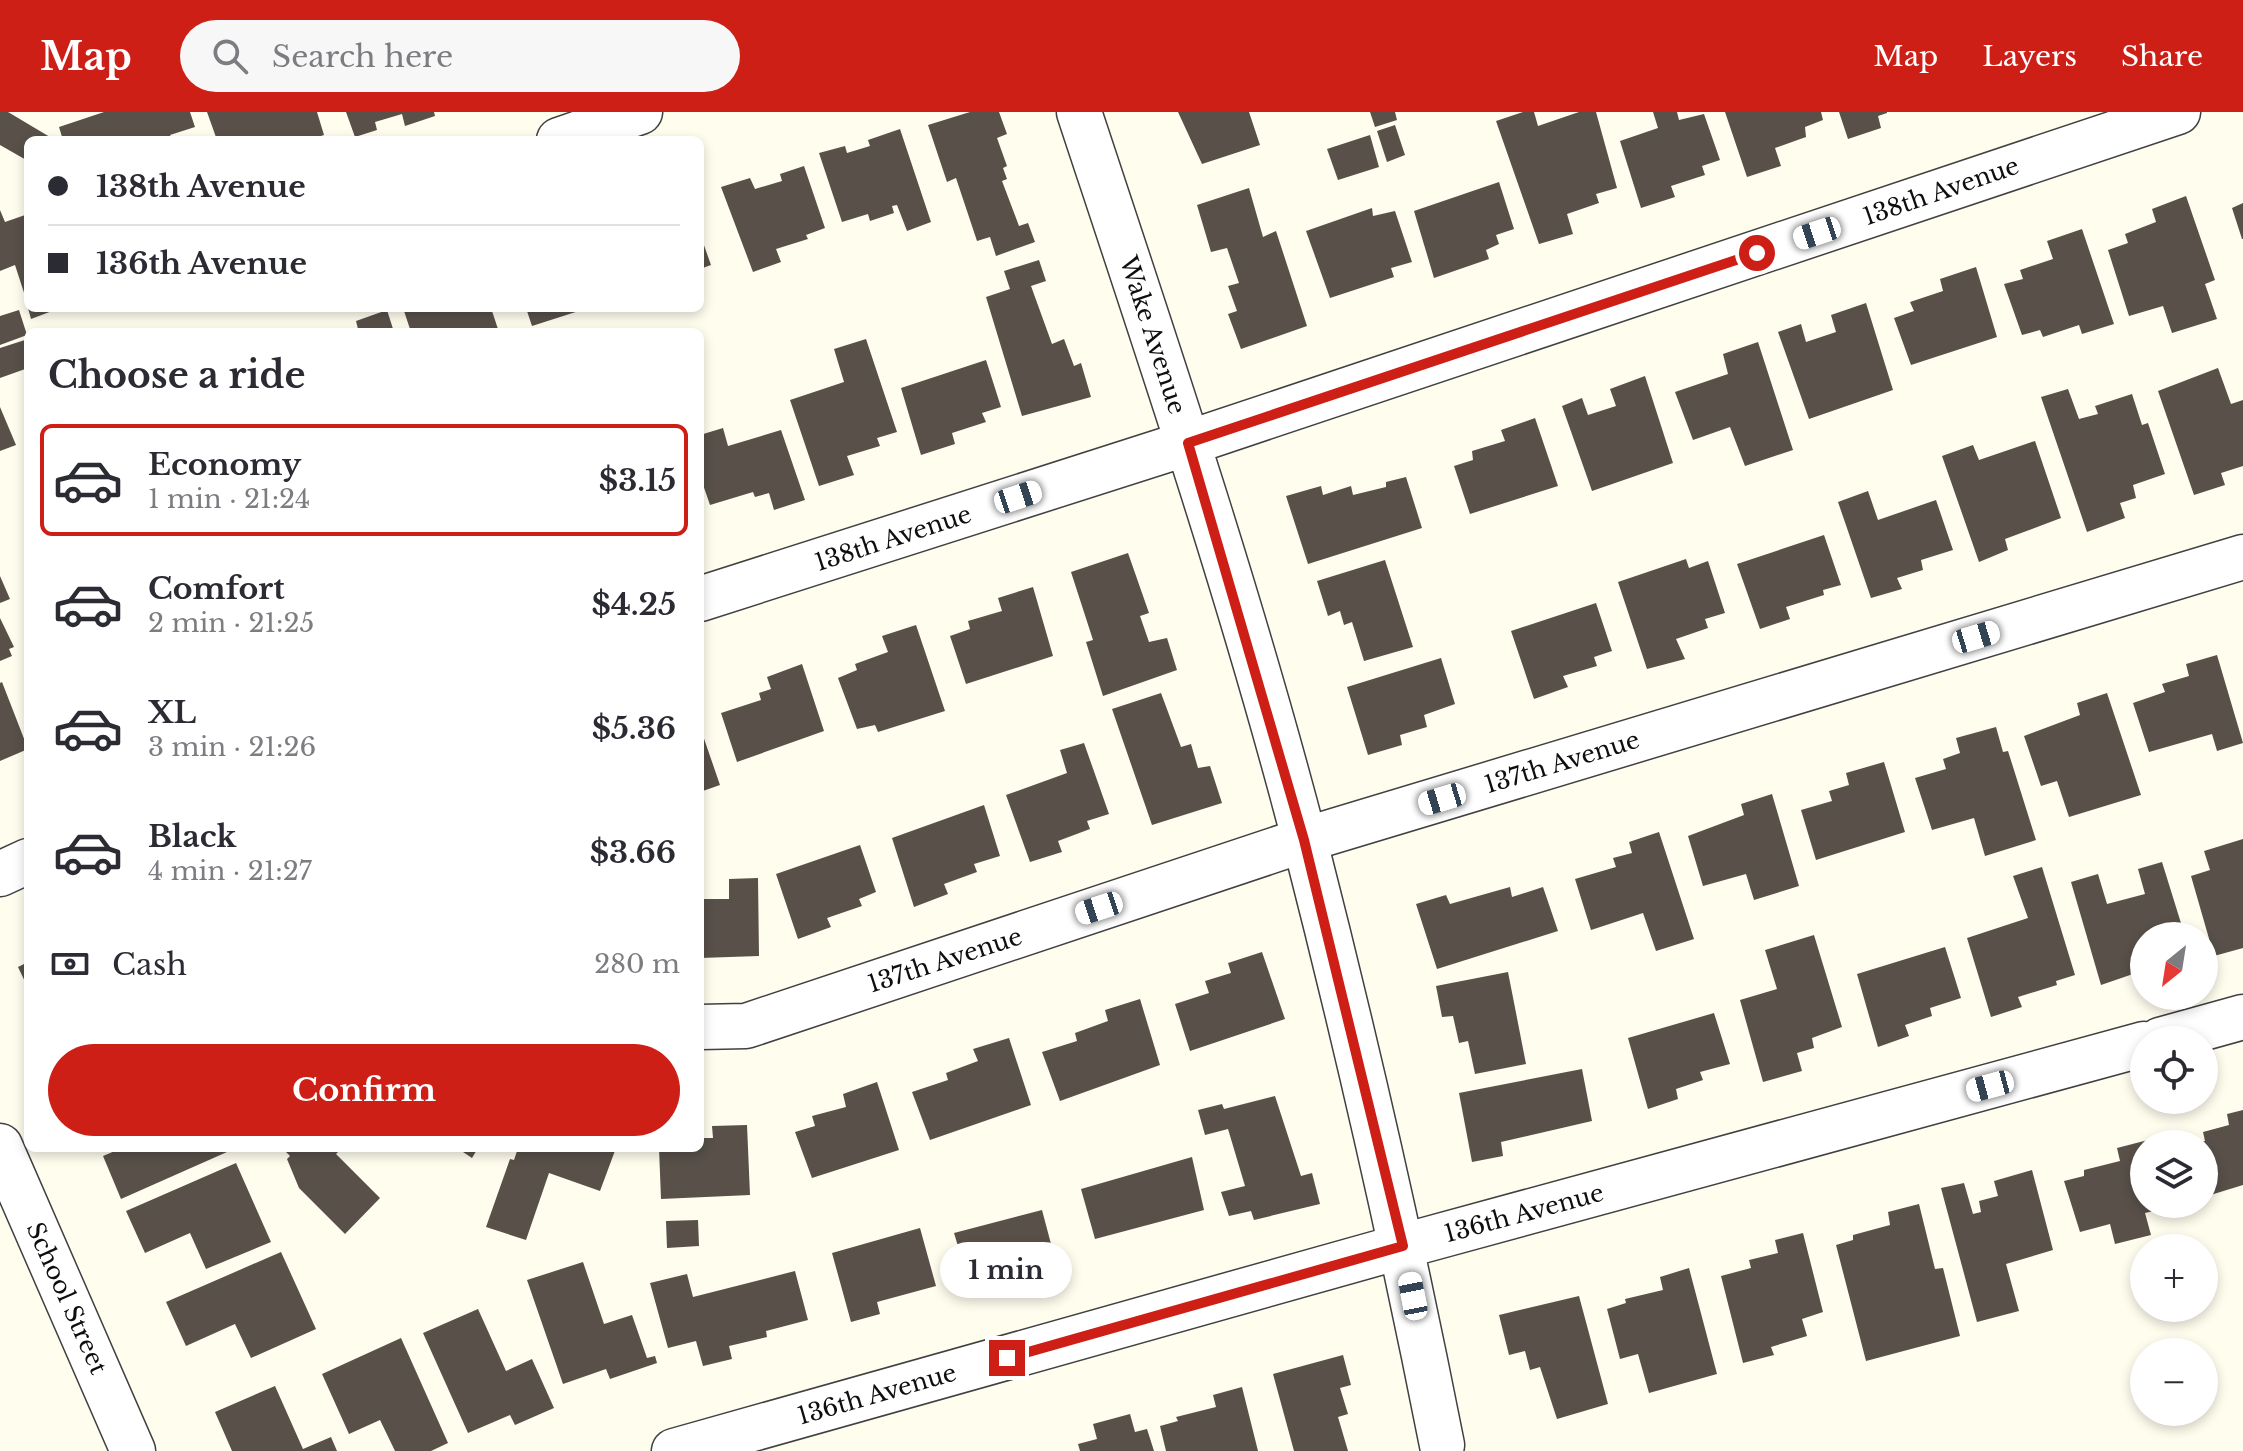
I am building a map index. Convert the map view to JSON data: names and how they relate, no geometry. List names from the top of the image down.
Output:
{
  "streets": {
    "street": [
      "138th Avenue",
      "Wake Avenue",
      "137th Avenue",
      "136th Avenue",
      "School Street"
    ]
  },
  "crossings": [
    ["138th Avenue", "Wake Avenue"],
    ["Wake Avenue", "137th Avenue"],
    ["Wake Avenue", "136th Avenue"]
  ],
  "north": "bottom left",
  "page": {
    "header": "Map",
    "search": "Search here",
    "nav": ["Map", "Layers", "Share"],
    "banner": ["138th Avenue", "136th Avenue"],
    "heading": "Choose a ride",
    "list": [
      {
        "name": "Economy",
        "note": "1 min · 21:24",
        "value": "$3.15"
      },
      {
        "name": "Comfort",
        "note": "2 min · 21:25",
        "value": "$4.25"
      },
      {
        "name": "XL",
        "note": "3 min · 21:26",
        "value": "$5.36"
      },
      {
        "name": "Black",
        "note": "4 min · 21:27",
        "value": "$3.66"
      }
    ],
    "pay": ["Cash", "280 m"],
    "map_buttons": ["+", "−"],
    "buttons": "Confirm",
    "bubble": "1 min"
  }
}
